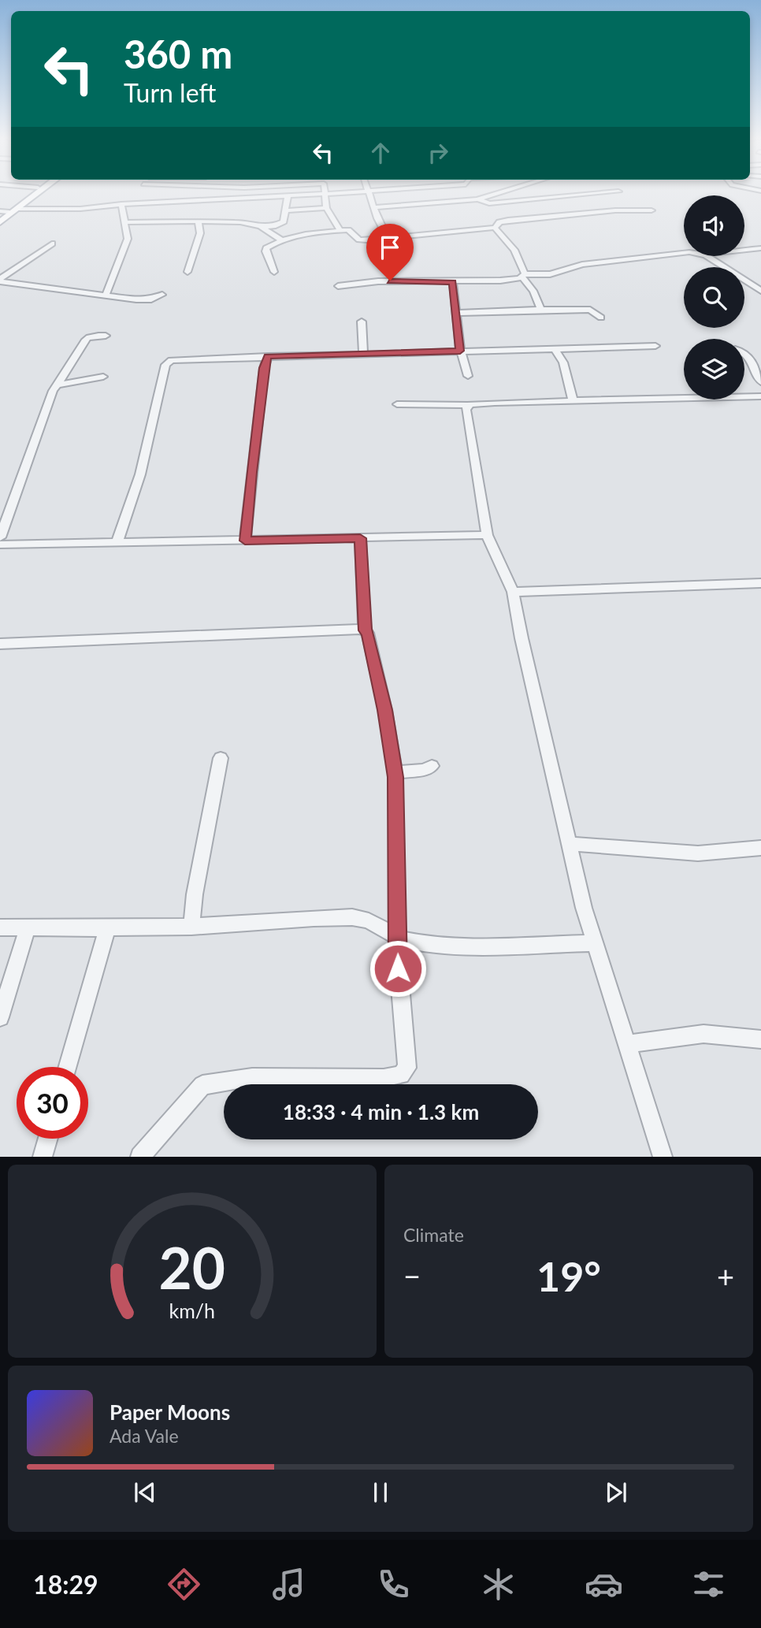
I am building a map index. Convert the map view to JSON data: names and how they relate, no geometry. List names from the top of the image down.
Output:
{
  "page": {
    "turn": ["360 m", "Turn left"],
    "limit": "30",
    "trip": "18:33 · 4 min · 1.3 km",
    "tile": "Climate",
    "heat": ["−", "19°", "+"],
    "song": ["Paper Moons", "Ada Vale"],
    "tabs": "18:29",
    "gauge": ["20", "km/h"]
  }
}
